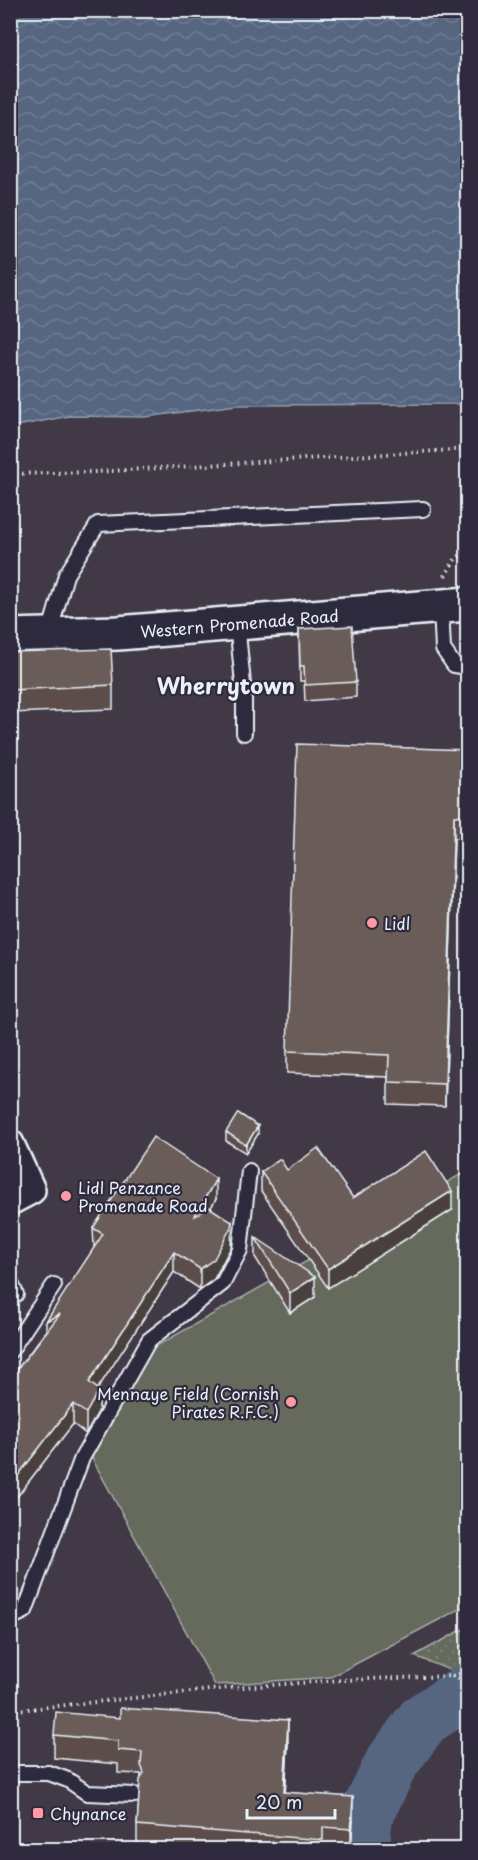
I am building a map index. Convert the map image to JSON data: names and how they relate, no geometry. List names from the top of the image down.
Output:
{
  "streets": {
    "street": ["Western Promenade Road"]
  },
  "districts": ["Wherrytown"],
  "places": {
    "other": ["Lidl", "Lidl Penzance Promenade Road", "Mennaye Field (Cornish Pirates R.F.C.)"],
    "transit": ["Chynance"]
  },
  "scale_bar": "20 m"
}
